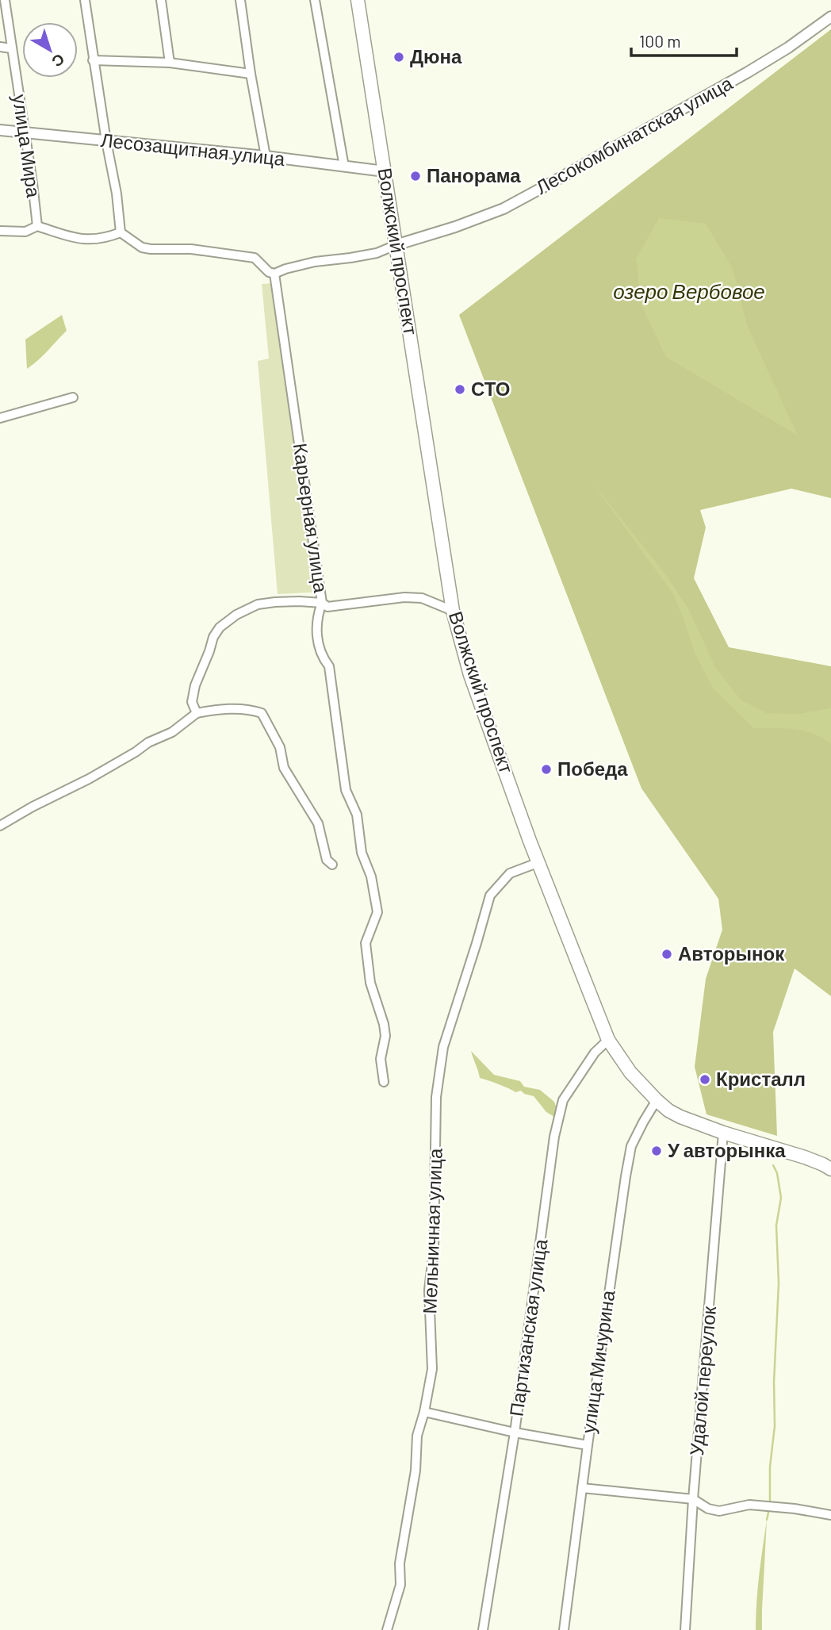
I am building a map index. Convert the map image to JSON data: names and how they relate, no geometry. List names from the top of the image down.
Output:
{
  "streets": {
    "main road": ["Волжский проспект"],
    "street": [
      "Лесокомбинатская улица",
      "улица Мира",
      "Лесозащитная улица",
      "Карьерная улица",
      "Мельничная улица",
      "Партизанская улица",
      "улица Мичурина",
      "Удалой переулок"
    ]
  },
  "crossings": [
    ["Лесокомбинатская улица", "Волжский проспект"],
    ["улица Мира", "Лесозащитная улица"],
    ["Лесозащитная улица", "Волжский проспект"],
    ["Волжский проспект", "Мельничная улица"],
    ["Волжский проспект", "Партизанская улица"],
    ["Волжский проспект", "улица Мичурина"],
    ["Волжский проспект", "Удалой переулок"]
  ],
  "water": ["озеро Вербовое"],
  "places": [
    "Дюна",
    "Панорама",
    "СТО",
    "Победа",
    "Авторынок",
    "Кристалл",
    "У авторынка"
  ],
  "scale_bar": "100 m",
  "north": "bottom right"
}
